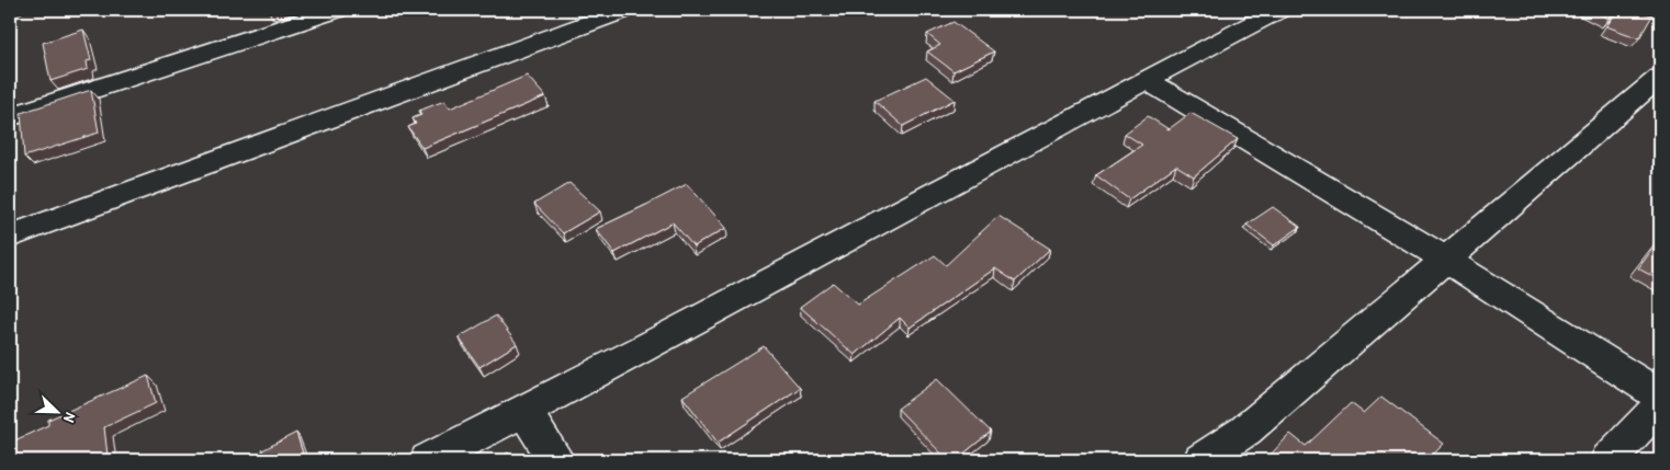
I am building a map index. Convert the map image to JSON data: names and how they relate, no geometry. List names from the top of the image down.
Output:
{
  "north": "bottom right"
}
